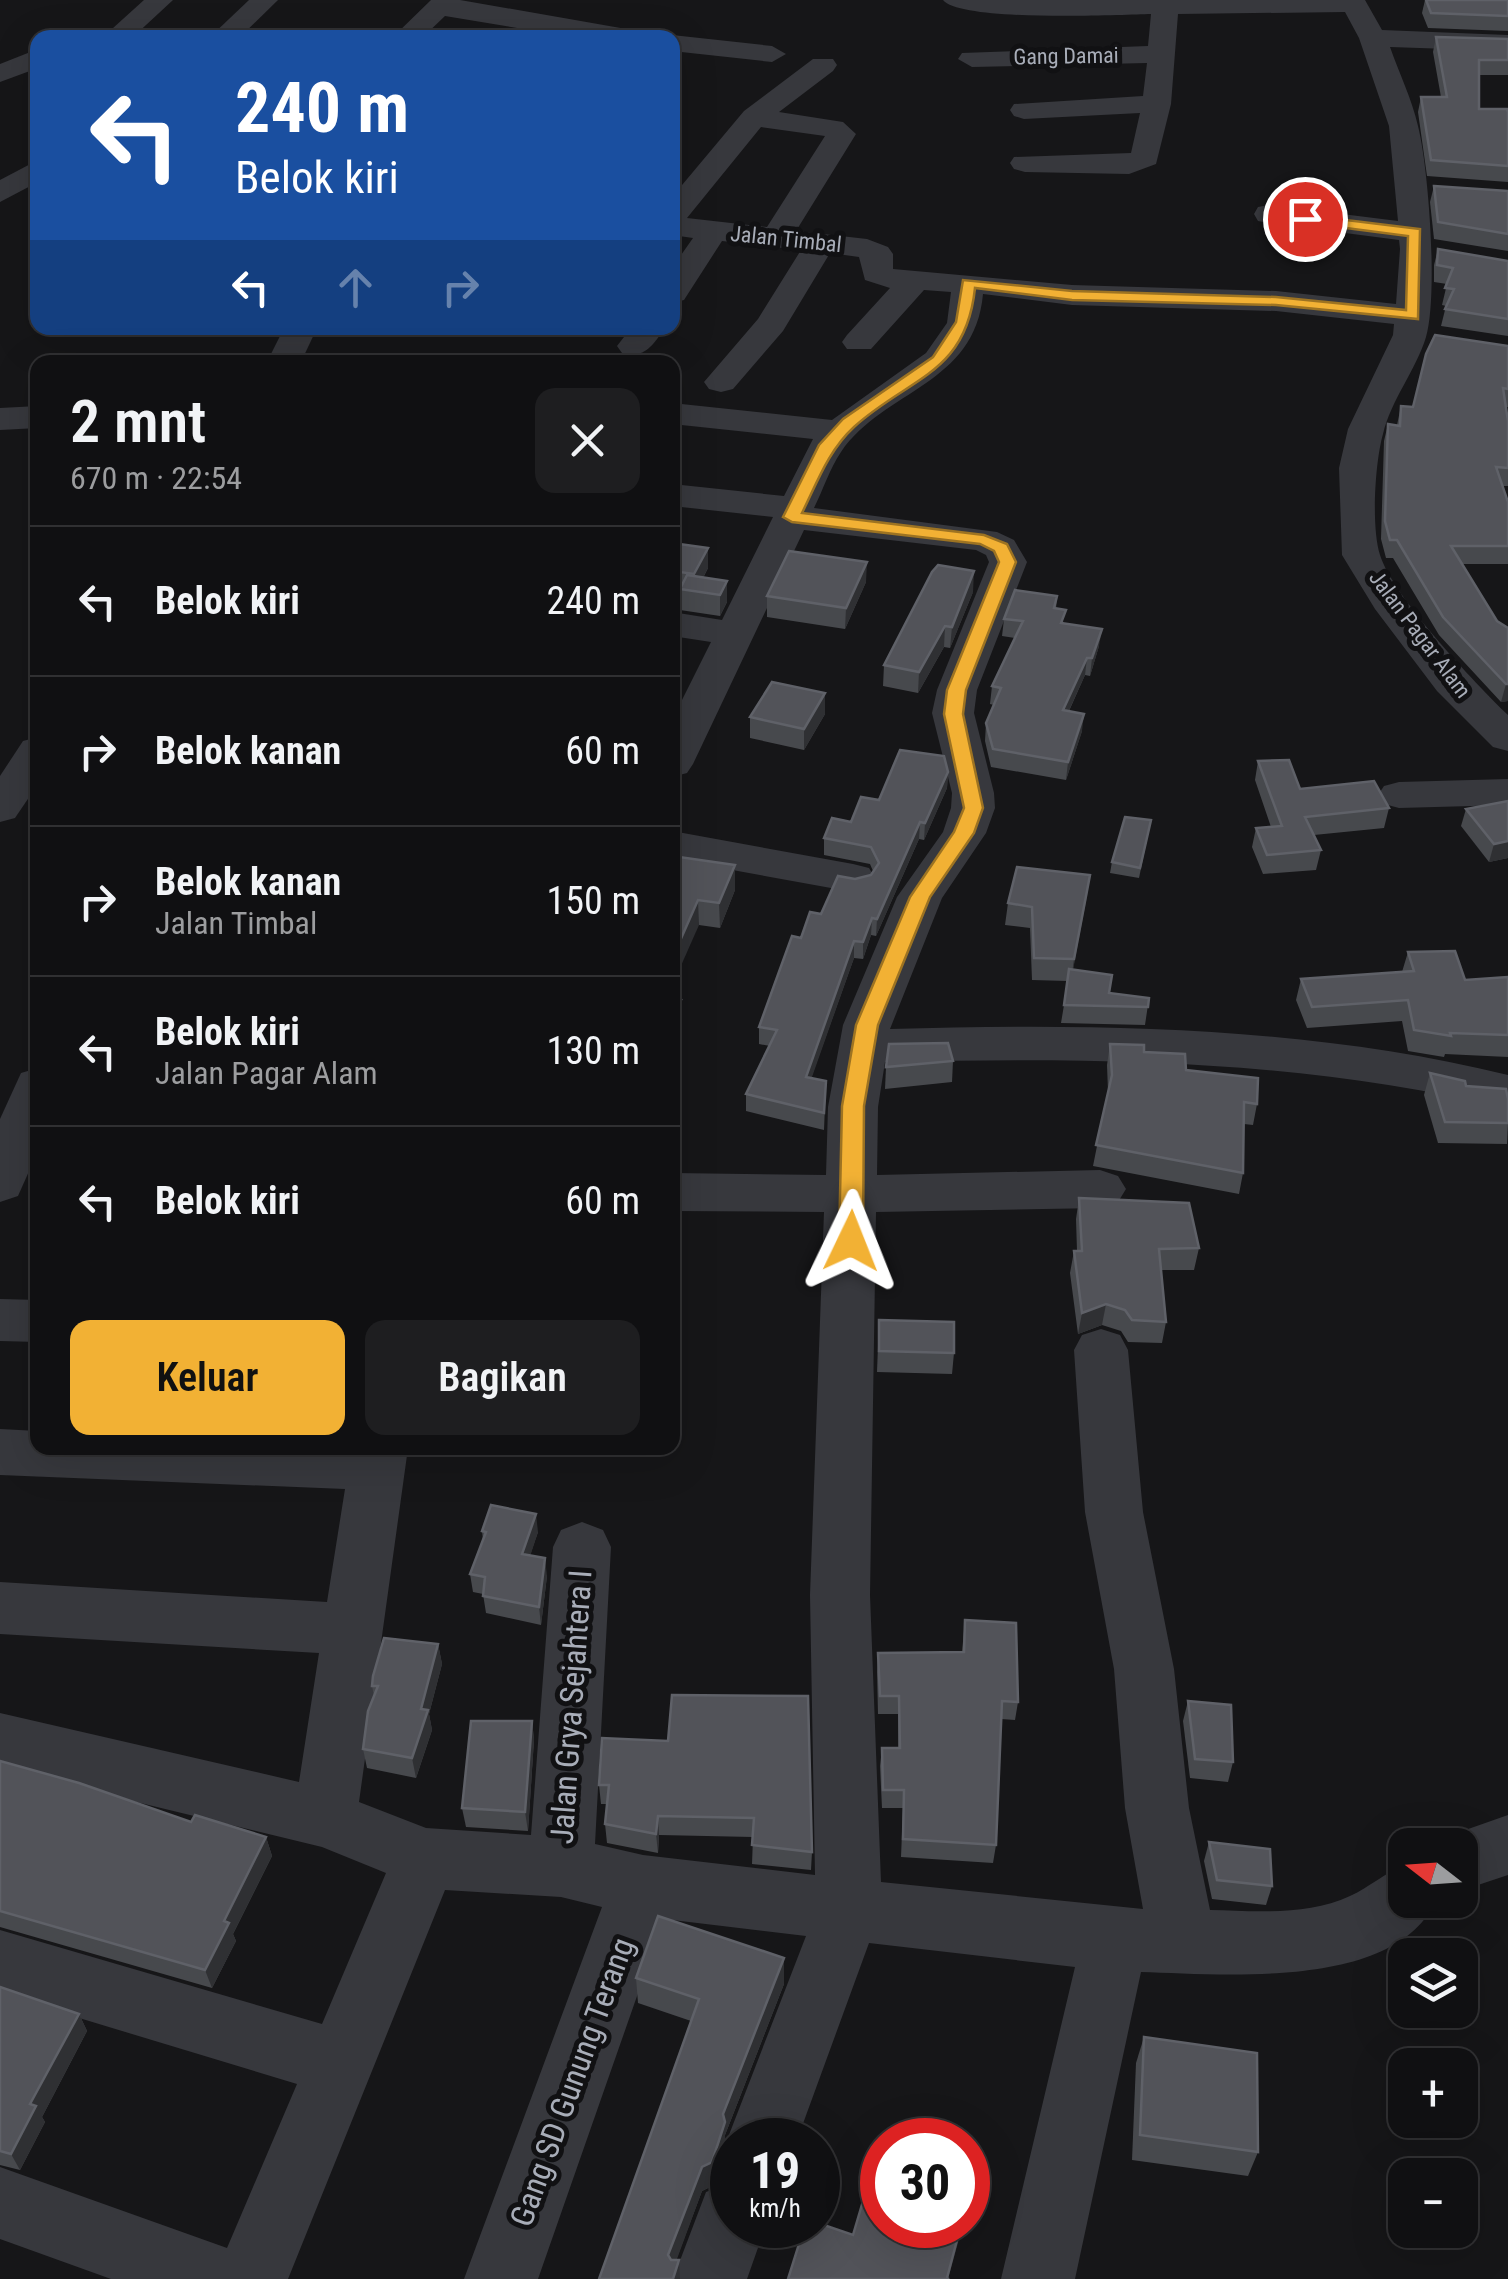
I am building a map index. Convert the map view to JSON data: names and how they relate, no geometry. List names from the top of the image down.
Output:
{
  "streets": {
    "street": [
      "Gang Damai",
      "Jalan Timbal",
      "Jalan Pagar Alam",
      "Jalan Grya Sejahtera I",
      "Gang SD Gunung Terang"
    ]
  },
  "crossings": [
    ["Gang Damai", "Jalan Pagar Alam"],
    ["Jalan Timbal", "Jalan Pagar Alam"]
  ],
  "north": "left",
  "page": {
    "turn": ["240 m", "Belok kiri"],
    "heading": ["2 mnt", "670 m · 22:54"],
    "list": [
      {
        "name": "Belok kiri",
        "value": "240 m"
      },
      {
        "name": "Belok kanan",
        "value": "60 m"
      },
      {
        "name": "Belok kanan",
        "note": "Jalan Timbal",
        "value": "150 m"
      },
      {
        "name": "Belok kiri",
        "note": "Jalan Pagar Alam",
        "value": "130 m"
      },
      {
        "name": "Belok kiri",
        "value": "60 m"
      }
    ],
    "buttons": ["Keluar", "Bagikan"],
    "map_buttons": ["+", "−"],
    "speed": "19 km/h",
    "limit": "30"
  }
}
